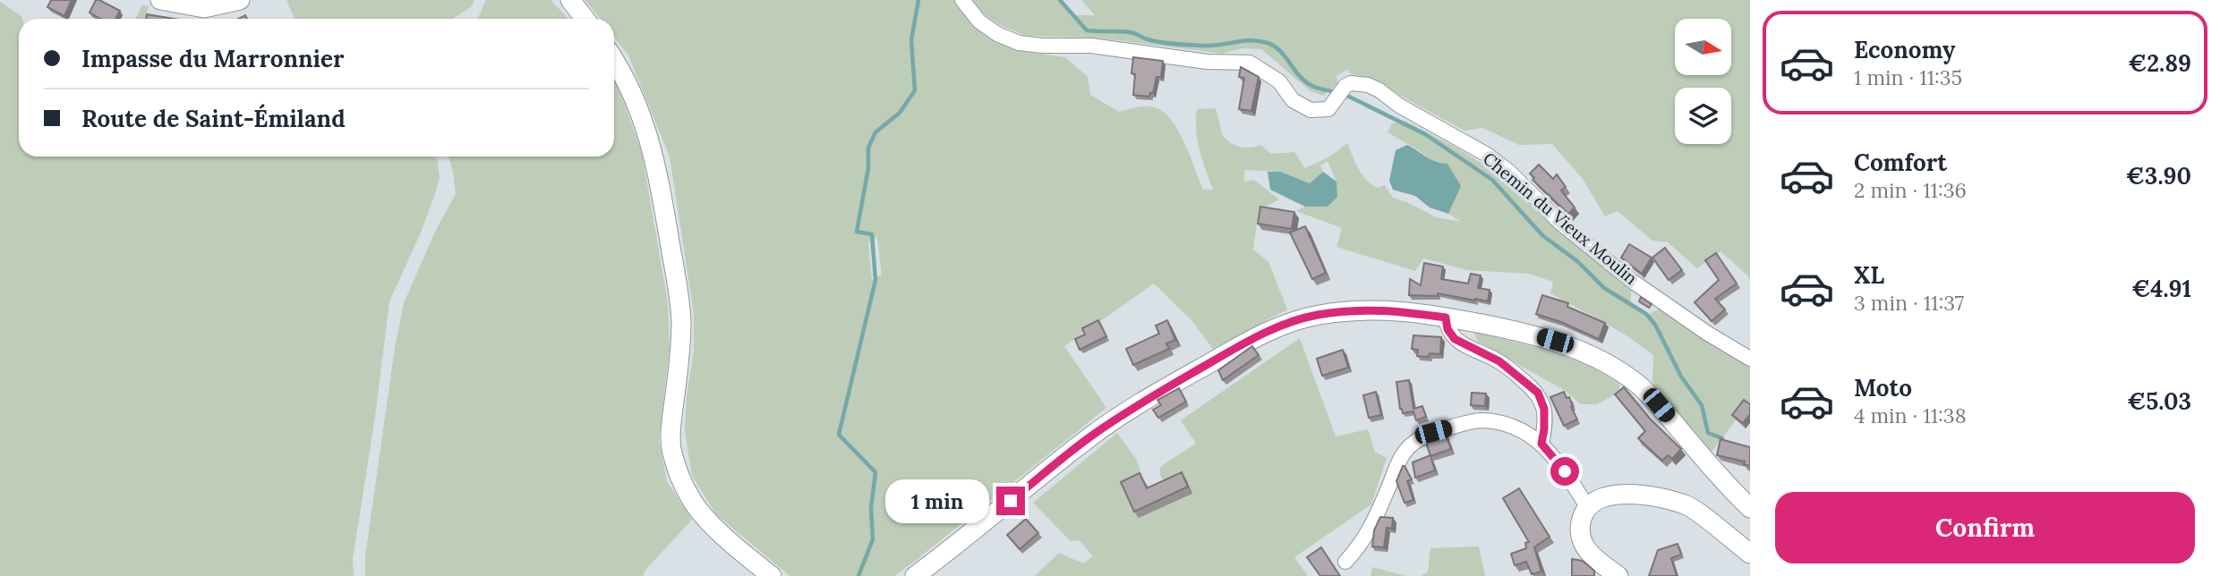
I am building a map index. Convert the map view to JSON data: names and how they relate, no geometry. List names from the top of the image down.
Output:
{
  "streets": {
    "street": ["Chemin du Vieux Moulin"]
  },
  "north": "right",
  "page": {
    "list": [
      {
        "name": "Economy",
        "note": "1 min · 11:35",
        "value": "€2.89"
      },
      {
        "name": "Comfort",
        "note": "2 min · 11:36",
        "value": "€3.90"
      },
      {
        "name": "XL",
        "note": "3 min · 11:37",
        "value": "€4.91"
      },
      {
        "name": "Moto",
        "note": "4 min · 11:38",
        "value": "€5.03"
      }
    ],
    "banner": ["Impasse du Marronnier", "Route de Saint-Émiland"],
    "bubble": "1 min",
    "buttons": "Confirm"
  }
}
